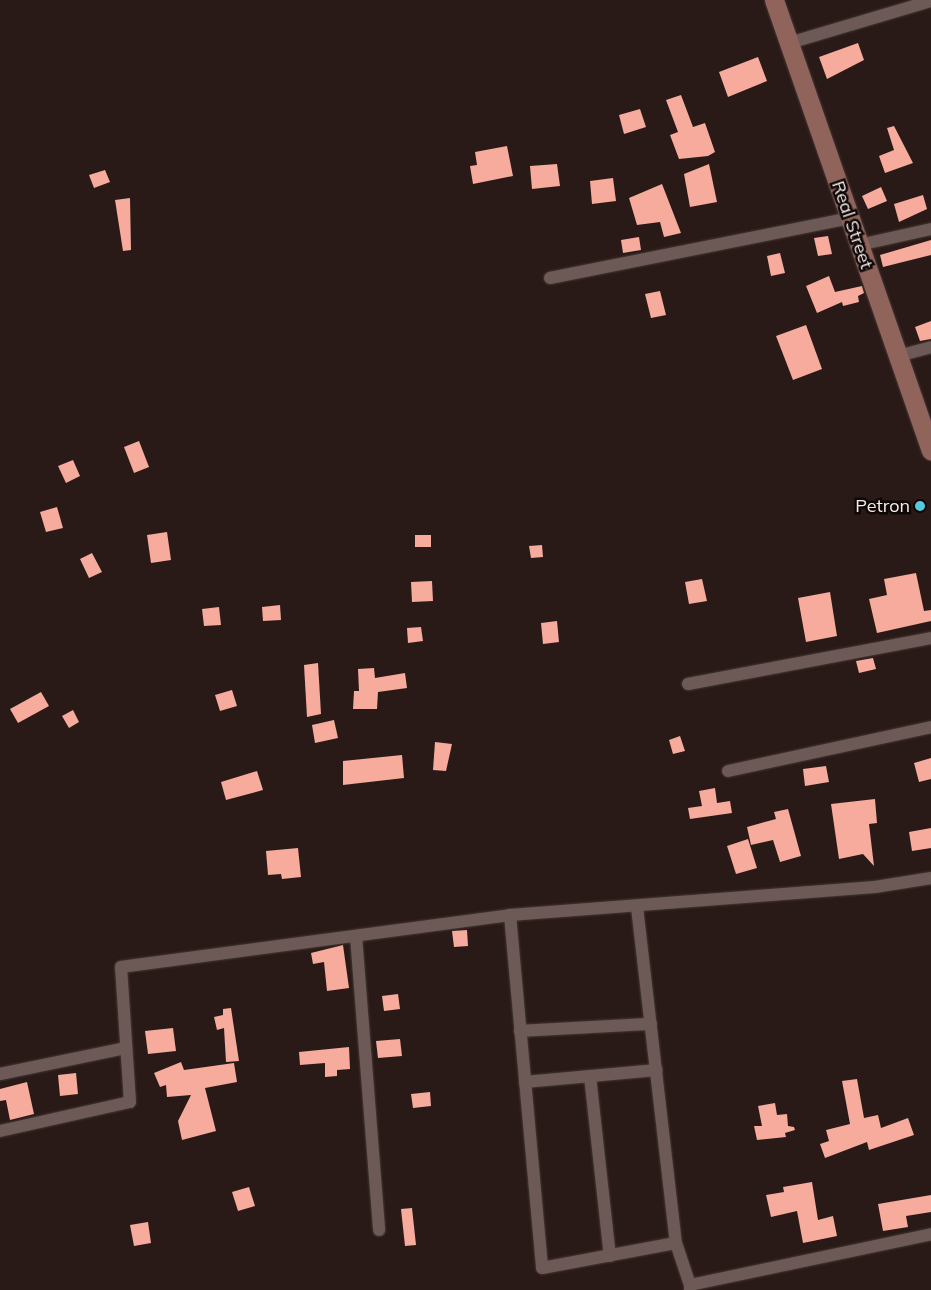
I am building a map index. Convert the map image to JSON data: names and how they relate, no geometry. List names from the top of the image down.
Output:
{
  "streets": {
    "main road": ["Real Street"]
  },
  "places": ["Petron"]
}
